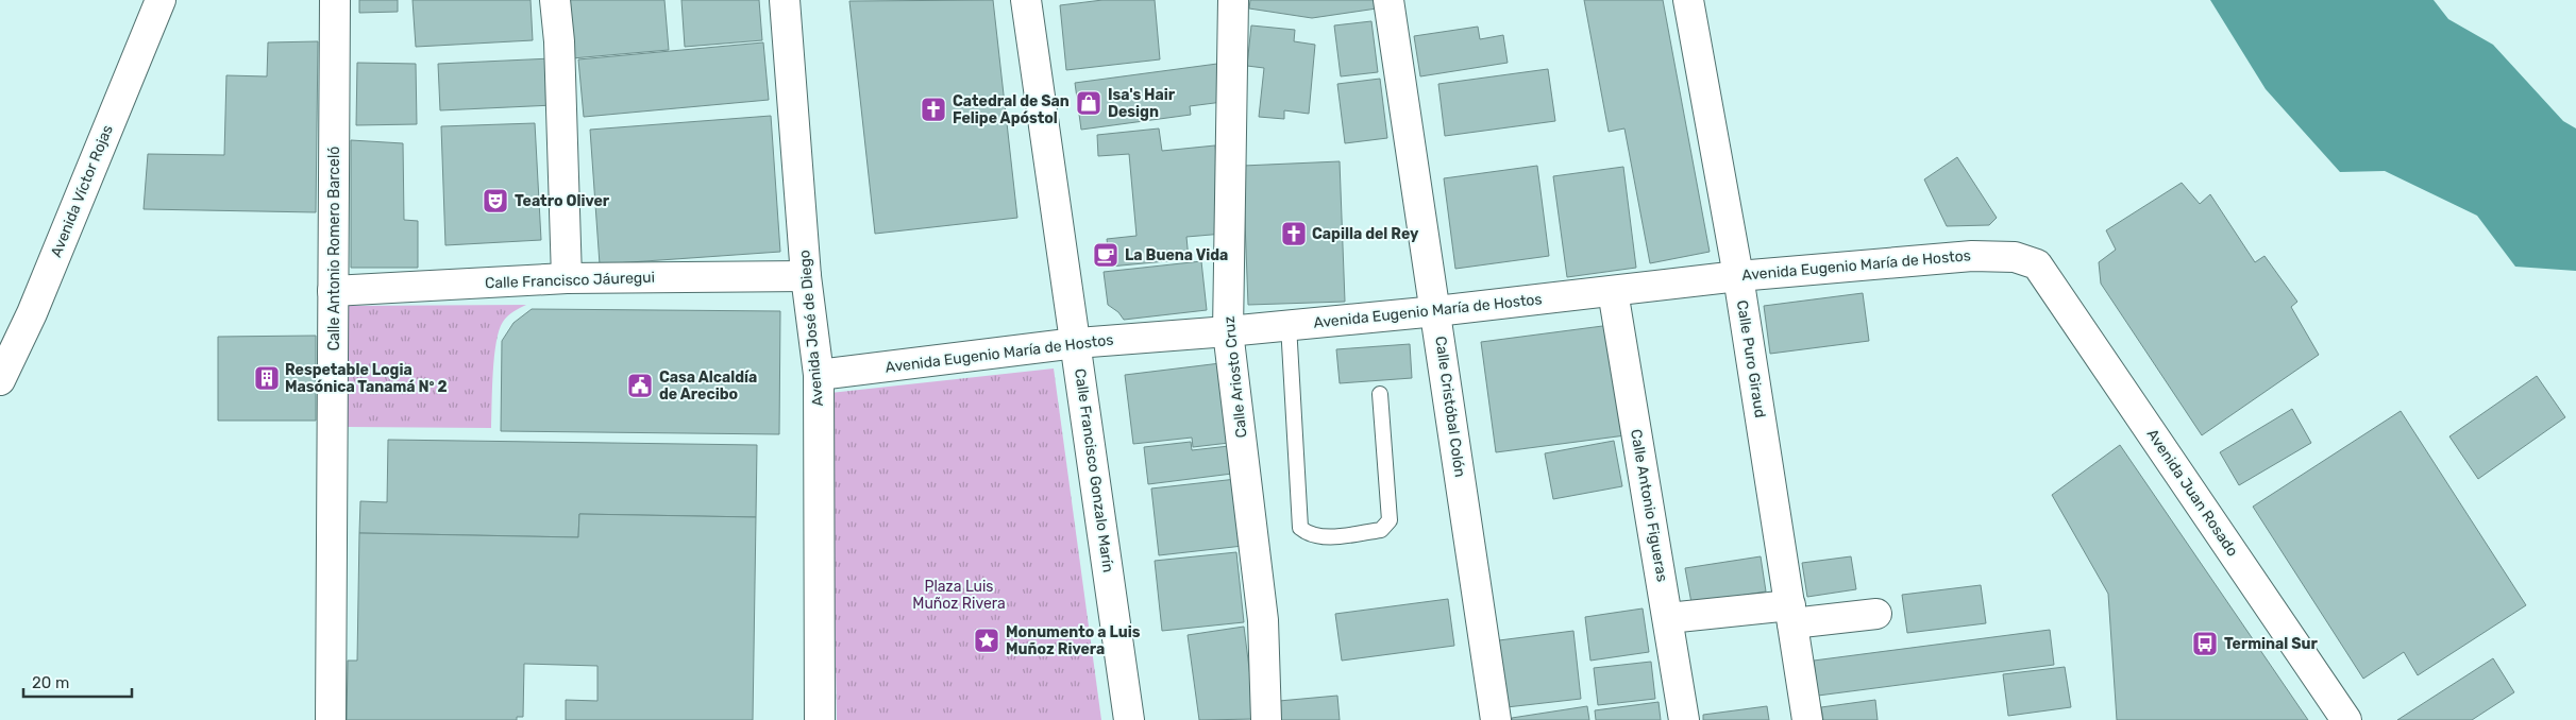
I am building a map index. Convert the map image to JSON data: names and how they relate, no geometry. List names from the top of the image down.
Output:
{
  "streets": {
    "street": [
      "Avenida Víctor Rojas",
      "Calle Antonio Romero Barceló",
      "Avenida Eugenio María de Hostos",
      "Calle Francisco Jáuregui",
      "Avenida José de Diego",
      "Calle Puro Giraud",
      "Calle Ariosto Cruz",
      "Calle Cristóbal Colón",
      "Calle Francisco Gonzalo Marín",
      "Avenida Juan Rosado",
      "Calle Antonio Figueras"
    ]
  },
  "crossings": [
    ["Calle Antonio Romero Barceló", "Calle Francisco Jáuregui"],
    ["Avenida Eugenio María de Hostos", "Avenida José de Diego"],
    ["Avenida Eugenio María de Hostos", "Calle Puro Giraud"],
    ["Avenida Eugenio María de Hostos", "Calle Ariosto Cruz"],
    ["Avenida Eugenio María de Hostos", "Calle Cristóbal Colón"],
    ["Avenida Eugenio María de Hostos", "Calle Francisco Gonzalo Marín"],
    ["Avenida Eugenio María de Hostos", "Avenida Juan Rosado"],
    ["Avenida Eugenio María de Hostos", "Calle Antonio Figueras"],
    ["Calle Francisco Jáuregui", "Avenida José de Diego"]
  ],
  "parks": ["Plaza Luis Muñoz Rivera"],
  "places": {
    "shop": ["Isa's Hair Design"],
    "church": ["Catedral de San Felipe Apóstol", "Capilla del Rey"],
    "theatre": ["Teatro Oliver"],
    "cafe": ["La Buena Vida"],
    "building": ["Respetable Logia Masónica Tanamá Nº 2"],
    "public building": ["Casa Alcaldía de Arecibo"],
    "place": ["Monumento a Luis Muñoz Rivera"],
    "bus stop": ["Terminal Sur"]
  },
  "scale_bar": "20 m"
}
